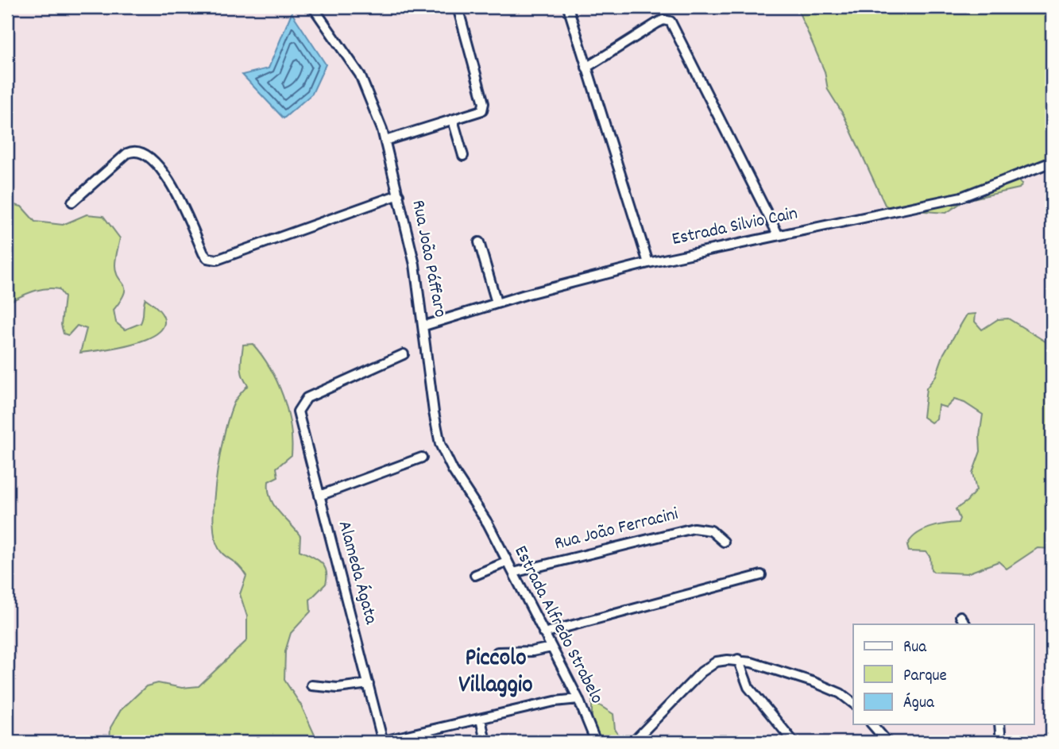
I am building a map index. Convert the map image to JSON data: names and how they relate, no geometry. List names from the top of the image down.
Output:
{
  "streets": {
    "street": [
      "Estrada Silvio Cain",
      "Rua João Páffaro",
      "Rua João Ferracini",
      "Alameda Ágata",
      "Estrada Alfredo Strabelo"
    ]
  },
  "crossings": [
    ["Estrada Silvio Cain", "Rua João Páffaro"],
    ["Rua João Páffaro", "Estrada Alfredo Strabelo"],
    ["Rua João Ferracini", "Estrada Alfredo Strabelo"]
  ],
  "districts": ["Piccolo Villaggio"],
  "legend": ["Rua", "Parque", "Água"]
}
